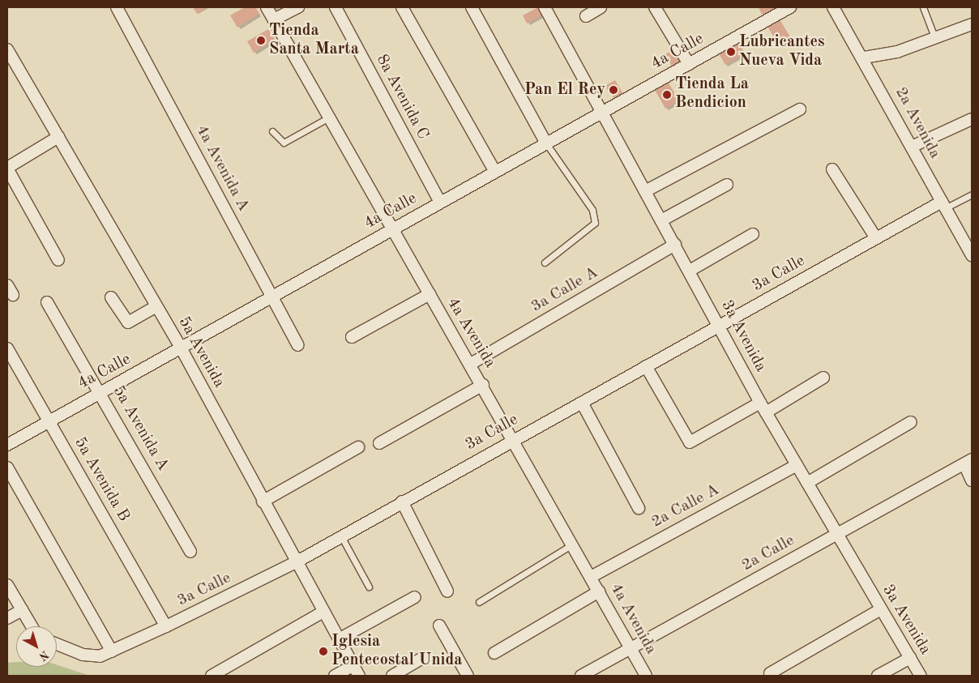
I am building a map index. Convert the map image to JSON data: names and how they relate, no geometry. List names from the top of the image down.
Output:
{
  "streets": {
    "street": [
      "4a Calle",
      "8a Avenida C",
      "2a Avenida",
      "4a Avenida A",
      "3a Calle",
      "3a Calle A",
      "4a Avenida",
      "3a Avenida",
      "5a Avenida",
      "5a Avenida A",
      "5a Avenida B",
      "2a Calle A",
      "2a Calle"
    ]
  },
  "crossings": [
    ["4a Calle", "8a Avenida C"],
    ["4a Calle", "4a Avenida A"],
    ["4a Calle", "4a Avenida"],
    ["4a Calle", "3a Avenida"],
    ["4a Calle", "5a Avenida"],
    ["4a Calle", "5a Avenida A"],
    ["4a Calle", "5a Avenida B"],
    ["2a Avenida", "3a Calle"],
    ["3a Calle", "4a Avenida"],
    ["3a Calle", "3a Avenida"],
    ["3a Calle", "5a Avenida"],
    ["3a Calle", "5a Avenida B"],
    ["3a Calle A", "4a Avenida"],
    ["3a Calle A", "3a Avenida"],
    ["4a Avenida", "2a Calle A"],
    ["4a Avenida", "2a Calle"],
    ["3a Avenida", "2a Calle A"],
    ["3a Avenida", "2a Calle"]
  ],
  "places": [
    "Tienda Santa Marta",
    "Lubricantes Nueva Vida",
    "Pan El Rey",
    "Tienda La Bendicion",
    "Iglesia Pentecostal Unida"
  ],
  "north": "bottom right"
}
